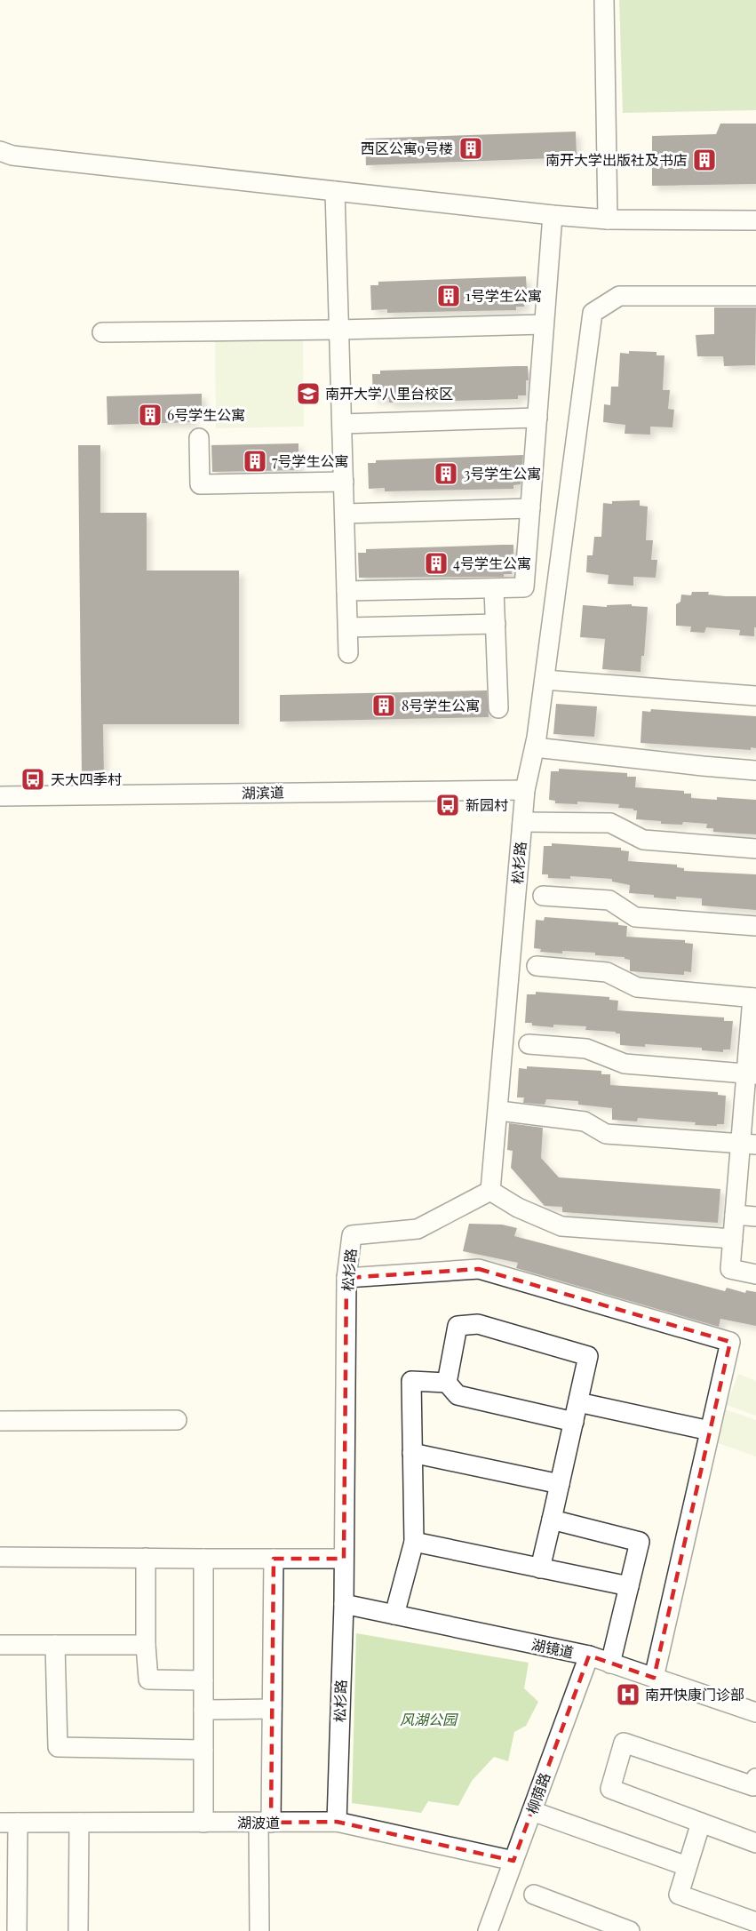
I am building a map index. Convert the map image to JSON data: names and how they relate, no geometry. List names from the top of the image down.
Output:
{
  "streets": {
    "street": [
      "湖滨道",
      "松杉路",
      "湖镜道",
      "柳荫路",
      "湖波道"
    ]
  },
  "crossings": [
    ["湖滨道", "松杉路"],
    ["松杉路", "湖镜道"],
    ["松杉路", "湖波道"],
    ["湖镜道", "柳荫路"],
    ["柳荫路", "湖波道"]
  ],
  "parks": ["风湖公园"],
  "places": {
    "building": [
      "西区公寓9号楼",
      "南开大学出版社及书店",
      "1号学生公寓",
      "6号学生公寓",
      "7号学生公寓",
      "3号学生公寓",
      "4号学生公寓",
      "8号学生公寓"
    ],
    "school or university": ["南开大学八里台校区"],
    "bus stop": ["天大四季村", "新园村"],
    "hospital": ["南开快康门诊部"]
  }
}
